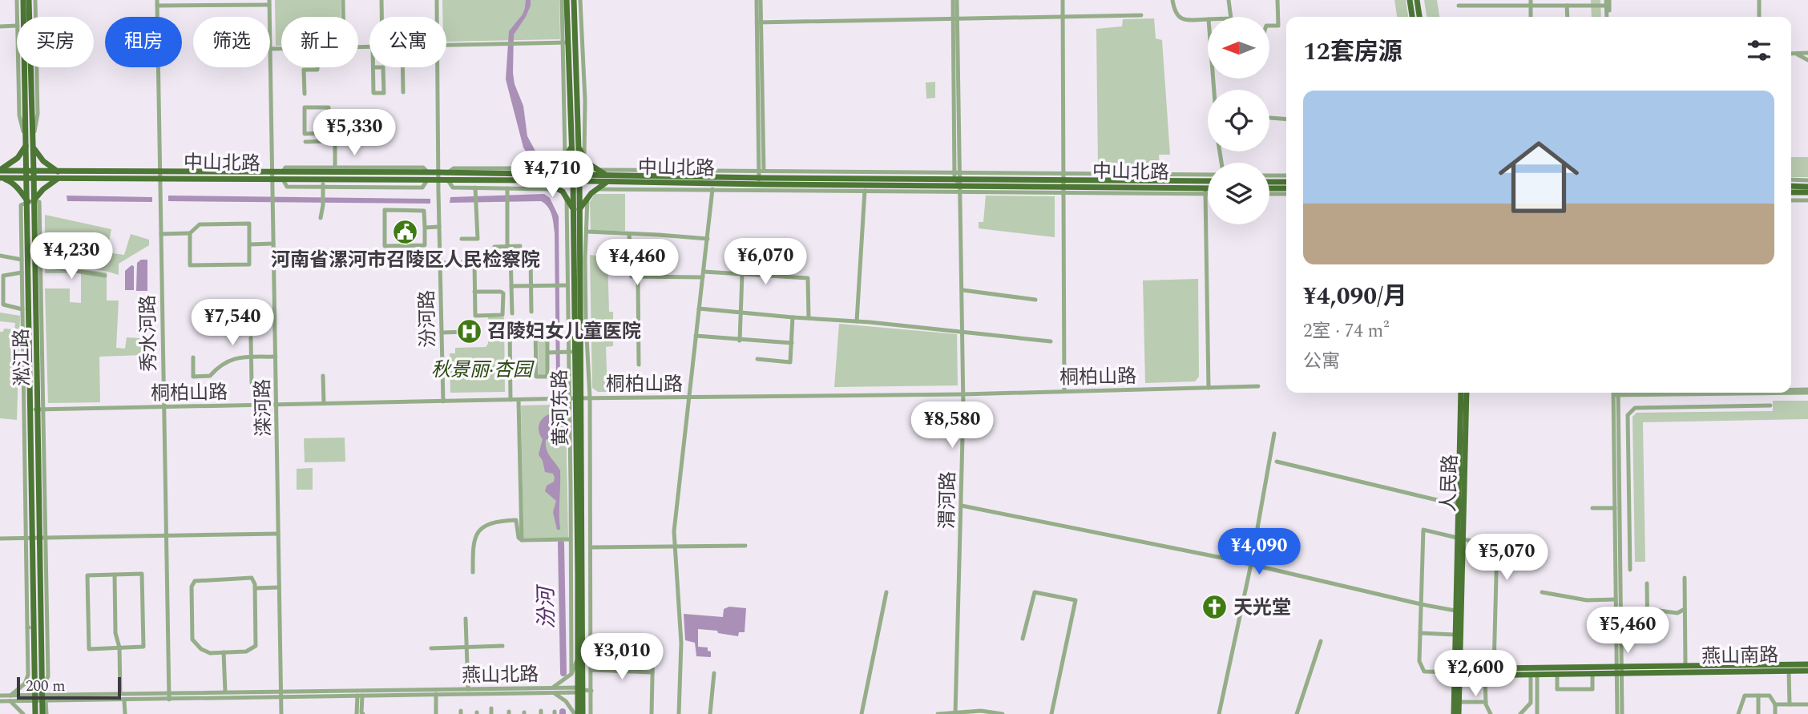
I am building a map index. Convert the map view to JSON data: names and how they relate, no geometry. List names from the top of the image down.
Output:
{
  "streets": {
    "main road": [
      "中山北路",
      "淞江路",
      "黄河东路",
      "人民路",
      "燕山南路"
    ],
    "street": [
      "汾河路",
      "秀水河路",
      "桐柏山路",
      "滦河路",
      "渭河路",
      "燕山北路"
    ]
  },
  "crossings": [
    ["中山北路", "汾河路"],
    ["中山北路", "秀水河路"],
    ["中山北路", "淞江路"],
    ["中山北路", "滦河路"],
    ["中山北路", "黄河东路"],
    ["中山北路", "渭河路"],
    ["汾河路", "桐柏山路"],
    ["秀水河路", "桐柏山路"],
    ["秀水河路", "燕山北路"],
    ["淞江路", "桐柏山路"],
    ["淞江路", "燕山北路"],
    ["桐柏山路", "滦河路"],
    ["桐柏山路", "黄河东路"],
    ["桐柏山路", "渭河路"],
    ["滦河路", "燕山北路"],
    ["黄河东路", "燕山北路"],
    ["人民路", "燕山南路"]
  ],
  "water": ["汾河"],
  "parks": ["秋景丽·杏园"],
  "places": {
    "public building": ["河南省漯河市召陵区人民检察院"],
    "hospital": ["召陵妇女儿童医院"],
    "church": ["天光堂"]
  },
  "scale_bar": "200 m",
  "north": "left",
  "page": {
    "chip": [
      "买房",
      "租房",
      "筛选",
      "新上",
      "公寓"
    ],
    "heading": "12套房源",
    "list": [
      {
        "name": "¥4,090/月",
        "note": "2室 · 74 m² · 公寓"
      }
    ],
    "price": [
      "¥5,330",
      "¥4,710",
      "¥4,230",
      "¥6,070",
      "¥4,460",
      "¥7,540",
      "¥8,580",
      "¥4,090",
      "¥5,070",
      "¥5,460",
      "¥3,010",
      "¥2,600"
    ],
    "scale": "200 m"
  }
}
